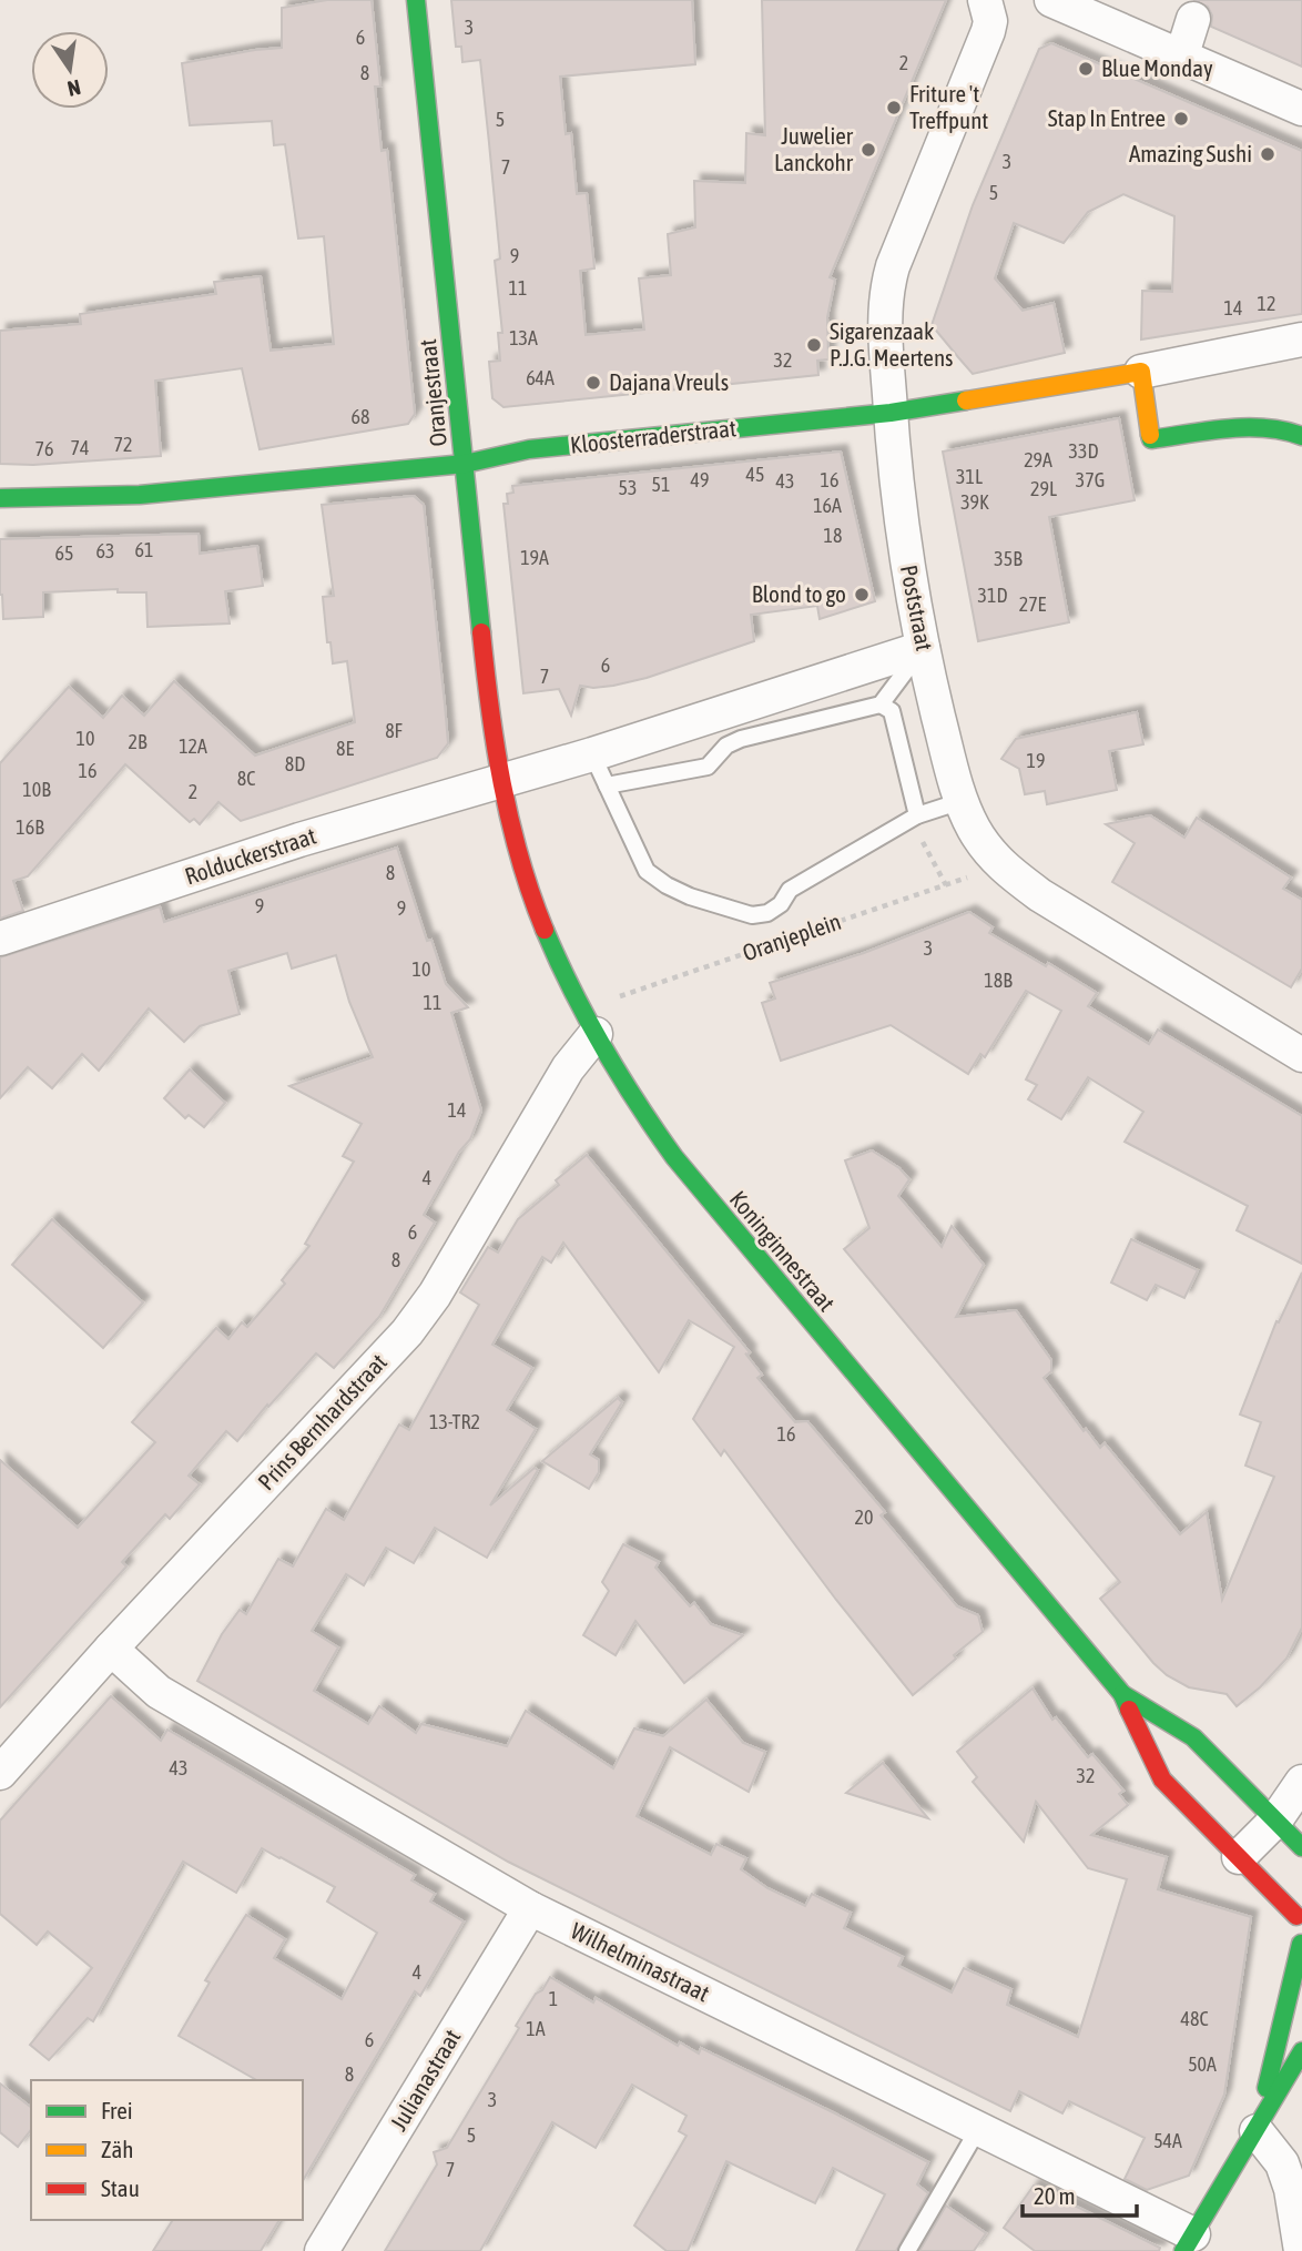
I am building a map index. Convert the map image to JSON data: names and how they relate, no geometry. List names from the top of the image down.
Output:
{
  "streets": {
    "main road": ["Oranjestraat", "Kloosterraderstraat", "Koninginnestraat"],
    "street": [
      "Poststraat",
      "Rolduckerstraat",
      "Prins Bernhardstraat",
      "Wilhelminastraat",
      "Julianastraat"
    ],
    "lane": ["Oranjeplein"]
  },
  "crossings": [
    ["Oranjestraat", "Kloosterraderstraat"],
    ["Oranjestraat", "Rolduckerstraat"],
    ["Oranjestraat", "Koninginnestraat"],
    ["Kloosterraderstraat", "Poststraat"],
    ["Poststraat", "Oranjeplein"],
    ["Rolduckerstraat", "Koninginnestraat"],
    ["Oranjeplein", "Koninginnestraat"],
    ["Oranjeplein", "Prins Bernhardstraat"],
    ["Koninginnestraat", "Prins Bernhardstraat"],
    ["Prins Bernhardstraat", "Wilhelminastraat"],
    ["Wilhelminastraat", "Julianastraat"]
  ],
  "places": [
    "Blue Monday",
    "Friture 't Treffpunt",
    "Stap In Entree",
    "Juwelier Lanckohr",
    "Amazing Sushi",
    "Sigarenzaak P.J.G. Meertens",
    "Dajana Vreuls",
    "Blond to go"
  ],
  "house_numbers": [
    "3",
    "6",
    "2",
    "8",
    "5",
    "3",
    "7",
    "5",
    "9",
    "11",
    "12",
    "14",
    "13A",
    "32",
    "64A",
    "68",
    "72",
    "74",
    "76",
    "33D",
    "29A",
    "45",
    "31L",
    "49",
    "16",
    "37G",
    "43",
    "51",
    "53",
    "29L",
    "39K",
    "16A",
    "18",
    "61",
    "63",
    "65",
    "19A",
    "35B",
    "31D",
    "27E",
    "6",
    "7",
    "8F",
    "10",
    "2B",
    "12A",
    "8E",
    "19",
    "8D",
    "16",
    "8C",
    "10B",
    "2",
    "16B",
    "8",
    "9",
    "9",
    "3",
    "10",
    "18B",
    "11",
    "14",
    "4",
    "6",
    "8",
    "13-TR2",
    "16",
    "20",
    "43",
    "32",
    "4",
    "1",
    "48C",
    "1A",
    "6",
    "50A",
    "8",
    "3",
    "5",
    "54A",
    "7"
  ],
  "legend": ["Frei", "Zäh", "Stau"],
  "scale_bar": "20 m",
  "north": "bottom"
}
